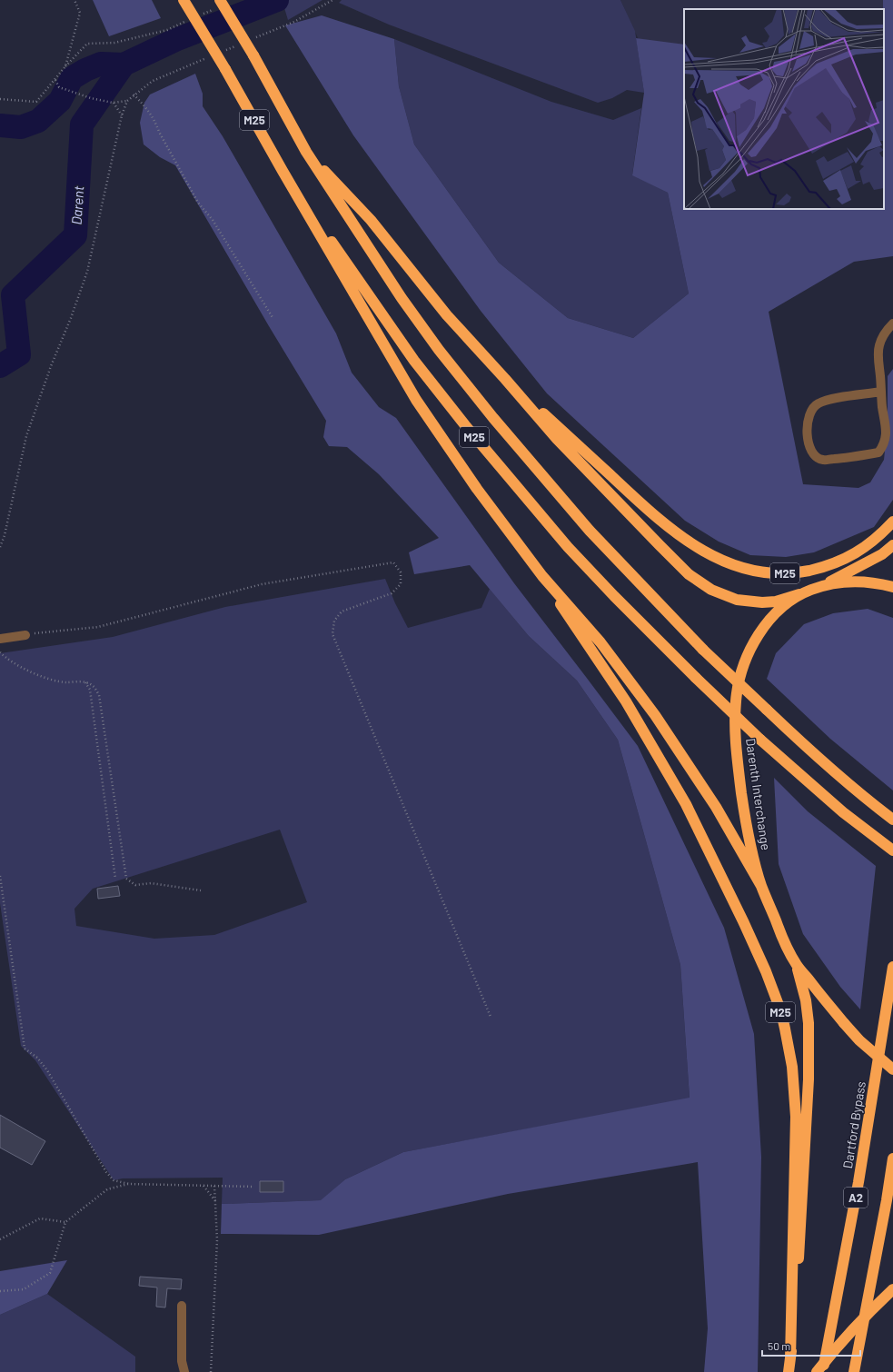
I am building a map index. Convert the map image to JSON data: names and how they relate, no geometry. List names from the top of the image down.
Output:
{
  "streets": {
    "highway": [
      "M25",
      "Darenth Interchange",
      "Dartford Bypass",
      "A2"
    ]
  },
  "crossings": [
    ["M25", "Darenth Interchange"]
  ],
  "water": ["Darent"],
  "scale_bar": "50 m"
}
